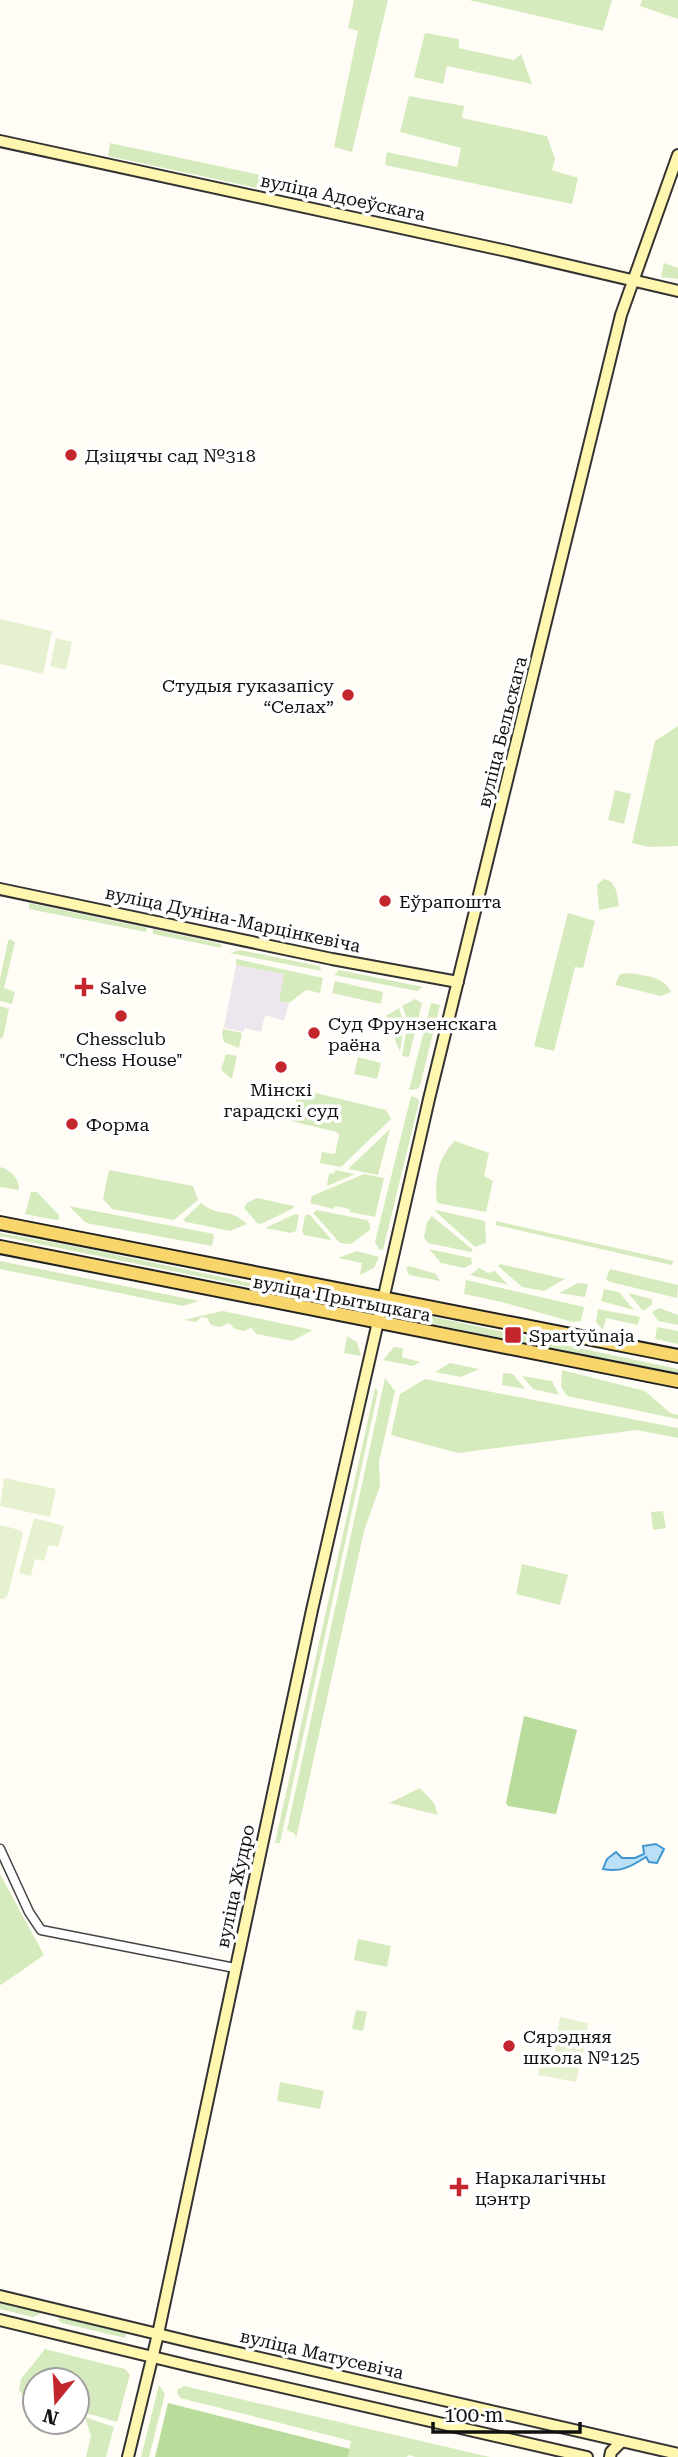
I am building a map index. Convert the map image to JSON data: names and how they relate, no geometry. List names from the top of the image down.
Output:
{
  "streets": {
    "main road": [
      "вуліца Адоеўскага",
      "вуліца Бельскага",
      "вуліца Дуніна-Марцінкевіча",
      "вуліца Прытыцкага",
      "вуліца Жудро",
      "вуліца Матусевіча"
    ]
  },
  "crossings": [
    ["вуліца Адоеўскага", "вуліца Бельскага"],
    ["вуліца Бельскага", "вуліца Дуніна-Марцінкевіча"],
    ["вуліца Бельскага", "вуліца Прытыцкага"],
    ["вуліца Бельскага", "вуліца Жудро"],
    ["вуліца Прытыцкага", "вуліца Жудро"],
    ["вуліца Жудро", "вуліца Матусевіча"]
  ],
  "places": {
    "other": [
      "Дзіцячы сад №318",
      "Студыя гуказапісу “Селах”",
      "Еўрапошта",
      "Chessclub \"Chess House\"",
      "Суд Фрунзенскага раёна",
      "Мінскі гарадскі суд",
      "Форма",
      "Сярэдняя школа №125"
    ],
    "health": ["Salve", "Наркалагічны цэнтр"],
    "transit": ["Spartyŭnaja"]
  },
  "scale_bar": "100 m",
  "north": "bottom"
}
